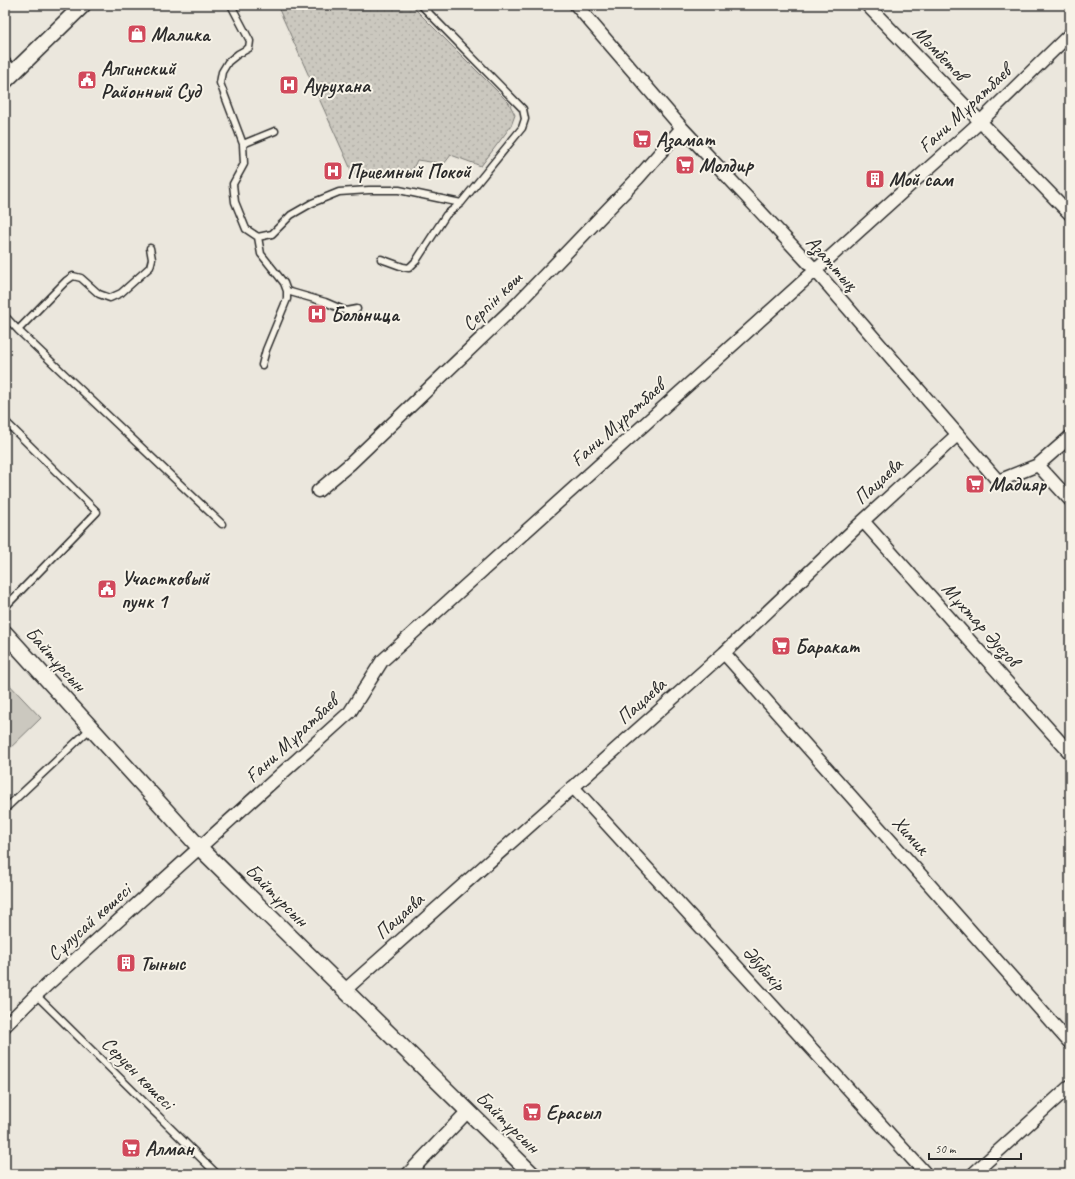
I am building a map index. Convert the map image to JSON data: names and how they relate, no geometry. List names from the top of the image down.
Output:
{
  "streets": {
    "street": [
      "Мәмбетов",
      "Ғани Мұратбаев",
      "Азаттық",
      "Серпін көш",
      "Пацаева",
      "Мұхтар Әуезов",
      "Байтұрсын",
      "Химик",
      "Сұлусай көшесі",
      "Әбубәкір"
    ],
    "lane": ["Серуен көшесі"]
  },
  "crossings": [
    ["Мәмбетов", "Ғани Мұратбаев"],
    ["Ғани Мұратбаев", "Азаттық"],
    ["Ғани Мұратбаев", "Байтұрсын"],
    ["Ғани Мұратбаев", "Сұлусай көшесі"],
    ["Азаттық", "Серпін көш"],
    ["Азаттық", "Пацаева"],
    ["Пацаева", "Мұхтар Әуезов"],
    ["Пацаева", "Байтұрсын"],
    ["Пацаева", "Химик"],
    ["Пацаева", "Әбубәкір"],
    ["Байтұрсын", "Сұлусай көшесі"],
    ["Сұлусай көшесі", "Серуен көшесі"]
  ],
  "places": {
    "shop": ["Малика"],
    "public building": ["Алгинский Районный Суд", "Участковый пунк 1"],
    "hospital": ["Аурухана", "Приемный Покой", "Больница"],
    "supermarket": [
      "Азамат",
      "Молдир",
      "Мадияр",
      "Баракат",
      "Ерасыл",
      "Алман"
    ],
    "building": ["Мой сам", "Тыныс"]
  },
  "scale_bar": "50 m"
}
